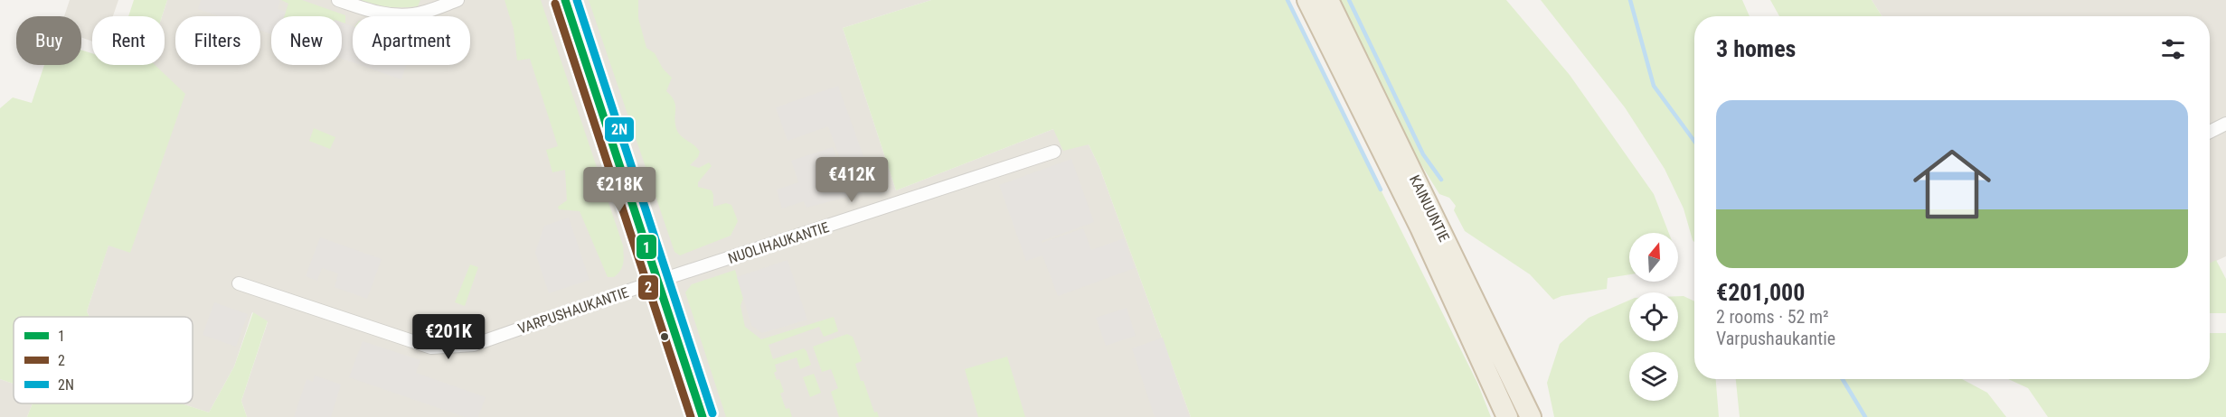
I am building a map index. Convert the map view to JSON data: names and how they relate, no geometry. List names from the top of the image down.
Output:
{
  "streets": {
    "highway": ["KAINUUNTIE"],
    "street": ["NUOLIHAUKANTIE", "VARPUSHAUKANTIE"]
  },
  "crossings": [
    ["NUOLIHAUKANTIE", "VARPUSHAUKANTIE"]
  ],
  "lines": ["transit line 1", "transit line 2N", "transit line 2"],
  "legend": ["1", "2", "2N"],
  "north": "top",
  "page": {
    "chip": [
      "Buy",
      "Rent",
      "Filters",
      "New",
      "Apartment"
    ],
    "heading": "3 homes",
    "list": [
      {
        "name": "€201,000",
        "note": "2 rooms · 52 m² · Varpushaukantie"
      }
    ],
    "price": ["€412K", "€218K", "€201K"]
  }
}
